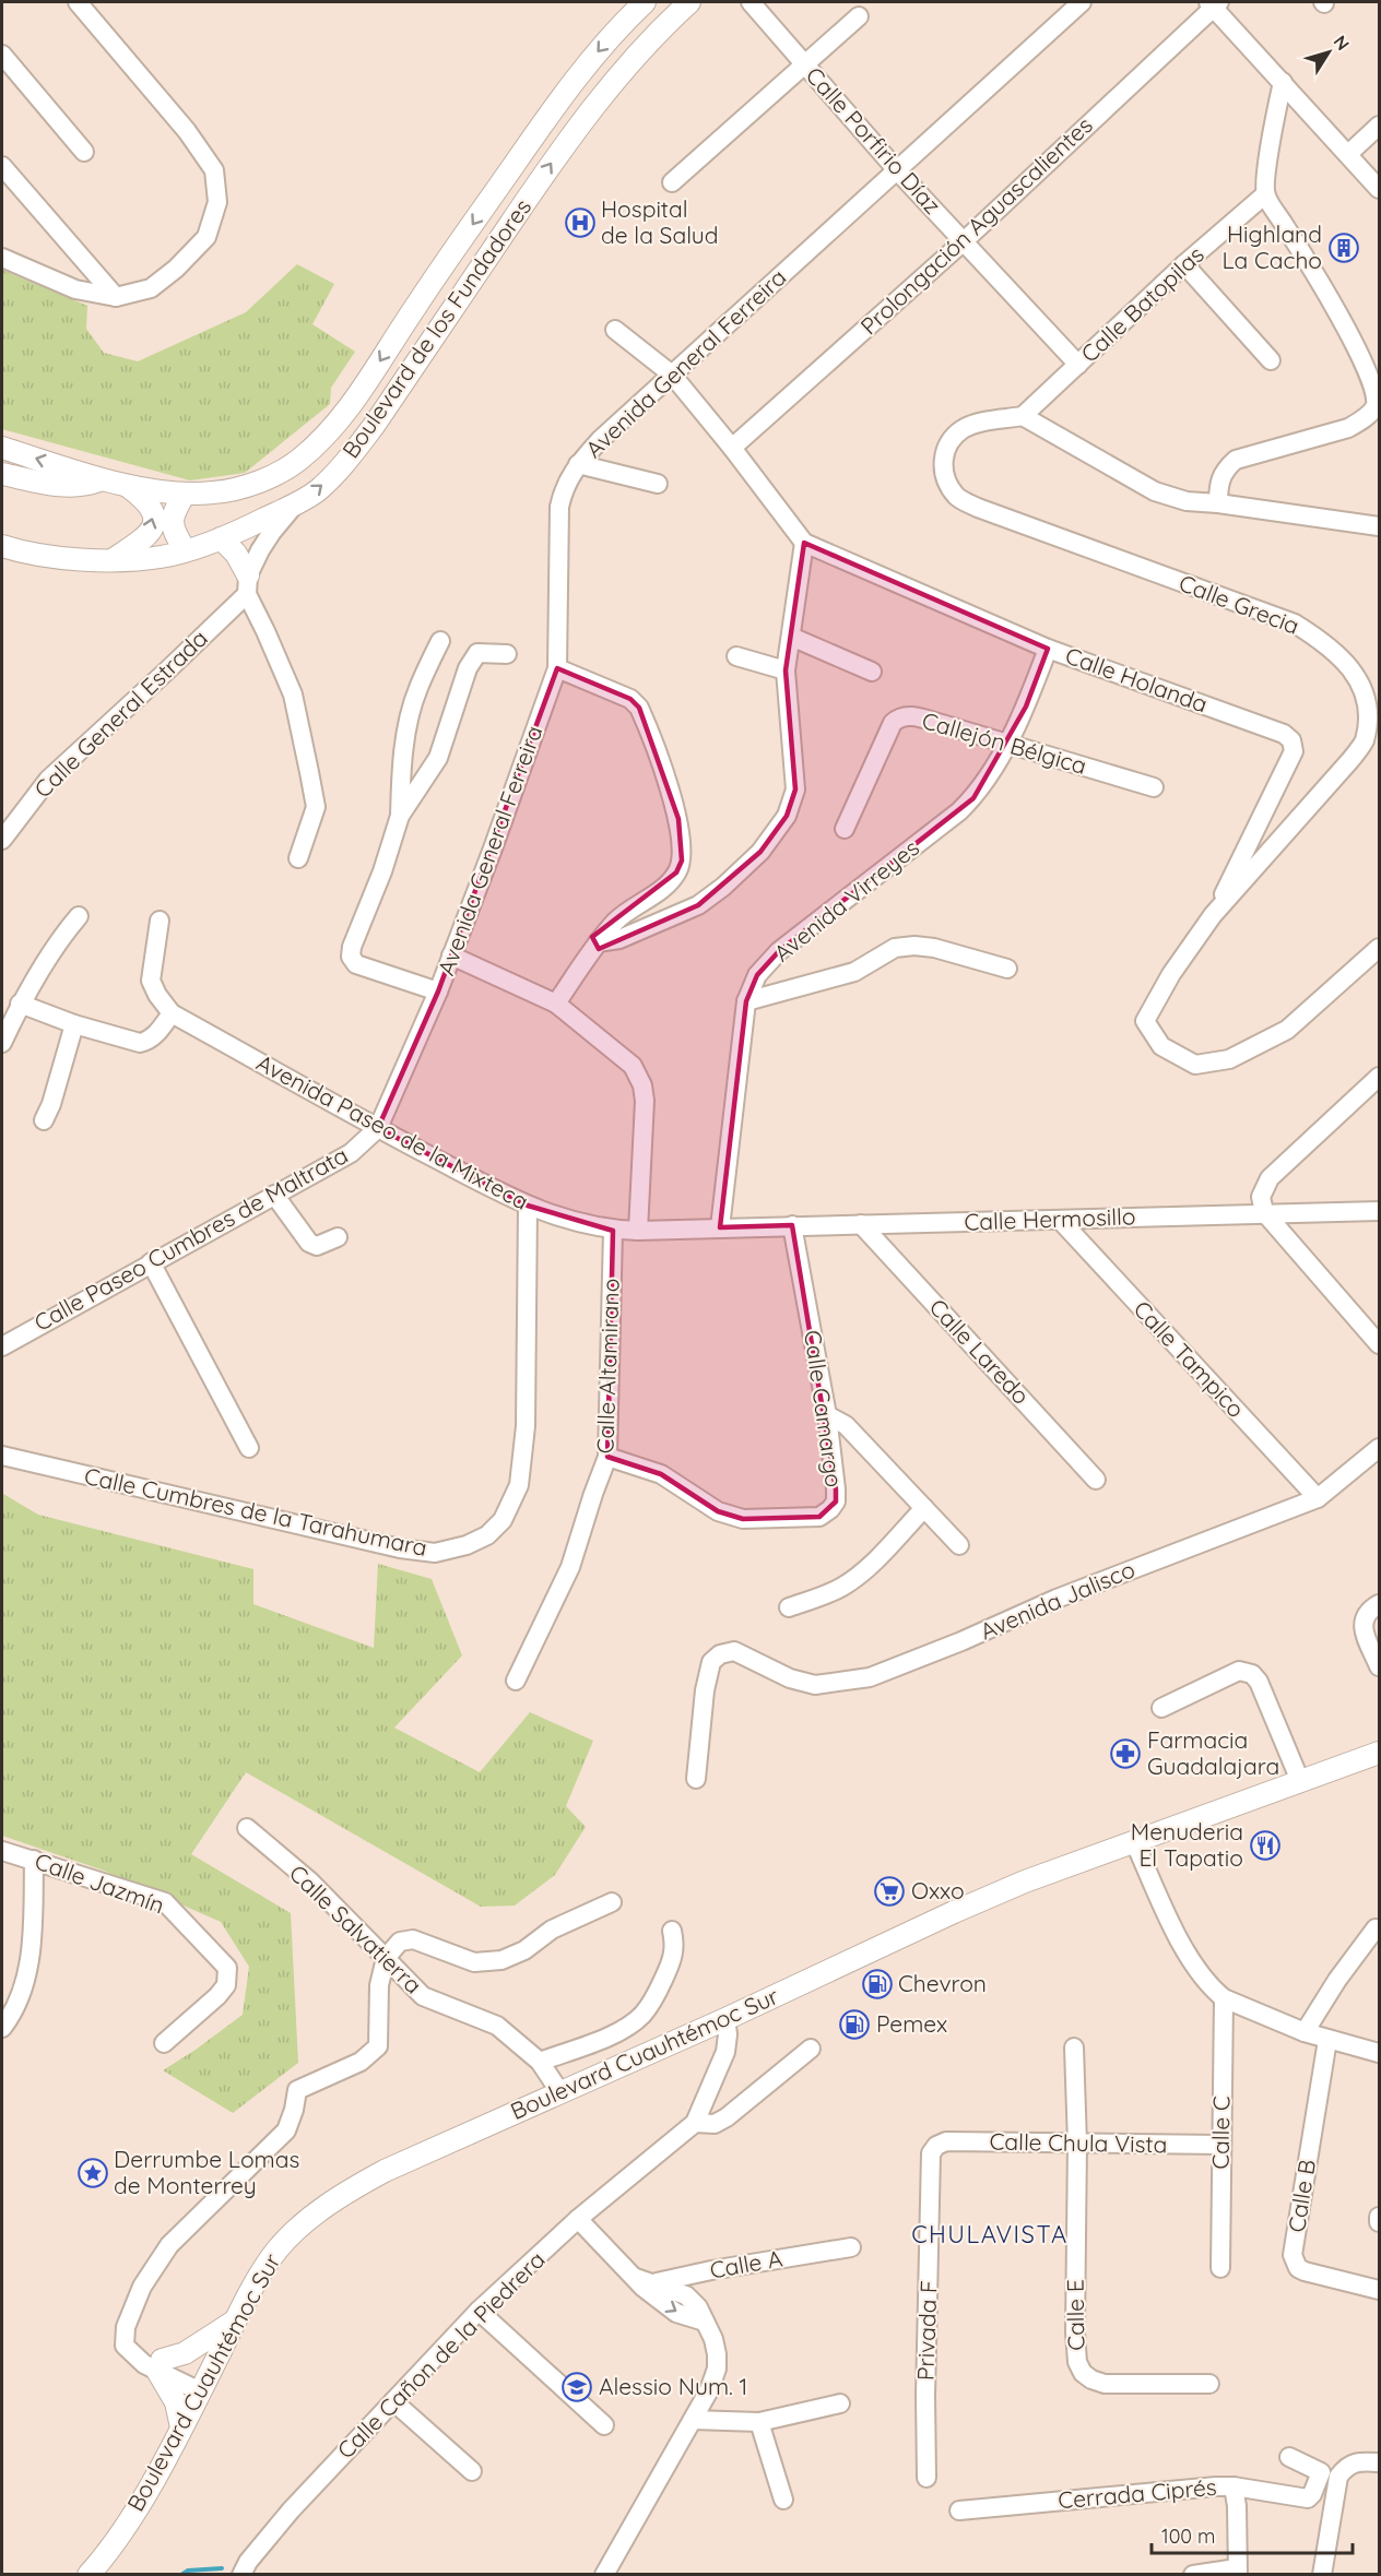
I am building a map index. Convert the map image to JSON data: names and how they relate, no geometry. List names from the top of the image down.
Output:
{
  "streets": {
    "main road": ["Boulevard de los Fundadores", "Boulevard Cuauhtémoc Sur"],
    "street": [
      "Calle Porfirio Díaz",
      "Prolongación Aguascalientes",
      "Calle Batopilas",
      "Avenida General Ferreira",
      "Calle Grecia",
      "Calle Holanda",
      "Calle General Estrada",
      "Callejón Bélgica",
      "Avenida Virreyes",
      "Avenida Paseo de la Mixteca",
      "Calle Hermosillo",
      "Calle Paseo Cumbres de Maltrata",
      "Calle Laredo",
      "Calle Tampico",
      "Calle Altamirano",
      "Calle Camargo",
      "Calle Cumbres de la Tarahumara",
      "Avenida Jalisco",
      "Calle Jazmín",
      "Calle Salvatierra",
      "Calle C",
      "Calle Chula Vista",
      "Calle B",
      "Calle A",
      "Calle E",
      "Privada F",
      "Calle Cañon de la Piedrera",
      "Cerrada Ciprés"
    ]
  },
  "crossings": [
    ["Calle Porfirio Díaz", "Prolongación Aguascalientes"],
    ["Calle Porfirio Díaz", "Calle Batopilas"],
    ["Calle Porfirio Díaz", "Avenida General Ferreira"],
    ["Calle Batopilas", "Calle Grecia"],
    ["Boulevard de los Fundadores", "Calle General Estrada"],
    ["Avenida General Ferreira", "Avenida Paseo de la Mixteca"],
    ["Avenida General Ferreira", "Calle Paseo Cumbres de Maltrata"],
    ["Calle Grecia", "Calle Holanda"],
    ["Calle Holanda", "Avenida Virreyes"],
    ["Callejón Bélgica", "Avenida Virreyes"],
    ["Avenida Virreyes", "Avenida Paseo de la Mixteca"],
    ["Avenida Virreyes", "Calle Hermosillo"],
    ["Avenida Paseo de la Mixteca", "Calle Hermosillo"],
    ["Avenida Paseo de la Mixteca", "Calle Paseo Cumbres de Maltrata"],
    ["Avenida Paseo de la Mixteca", "Calle Altamirano"],
    ["Avenida Paseo de la Mixteca", "Calle Cumbres de la Tarahumara"],
    ["Calle Hermosillo", "Calle Laredo"],
    ["Calle Hermosillo", "Calle Tampico"],
    ["Calle Hermosillo", "Calle Camargo"],
    ["Calle Tampico", "Avenida Jalisco"],
    ["Calle Altamirano", "Calle Camargo"],
    ["Calle Salvatierra", "Boulevard Cuauhtémoc Sur"],
    ["Boulevard Cuauhtémoc Sur", "Calle Cañon de la Piedrera"],
    ["Calle C", "Calle Chula Vista"],
    ["Calle Chula Vista", "Calle E"],
    ["Calle Chula Vista", "Privada F"]
  ],
  "districts": ["CHULAVISTA"],
  "places": {
    "hospital": ["Hospital de la Salud"],
    "building": ["Highland La Cacho"],
    "pharmacy": ["Farmacia Guadalajara"],
    "restaurant": ["Menuderia El Tapatio"],
    "supermarket": ["Oxxo"],
    "fuel station": ["Chevron", "Pemex"],
    "place": ["Derrumbe Lomas de Monterrey"],
    "school or university": ["Alessio Num. 1"]
  },
  "scale_bar": "100 m",
  "north": "top right"
}
